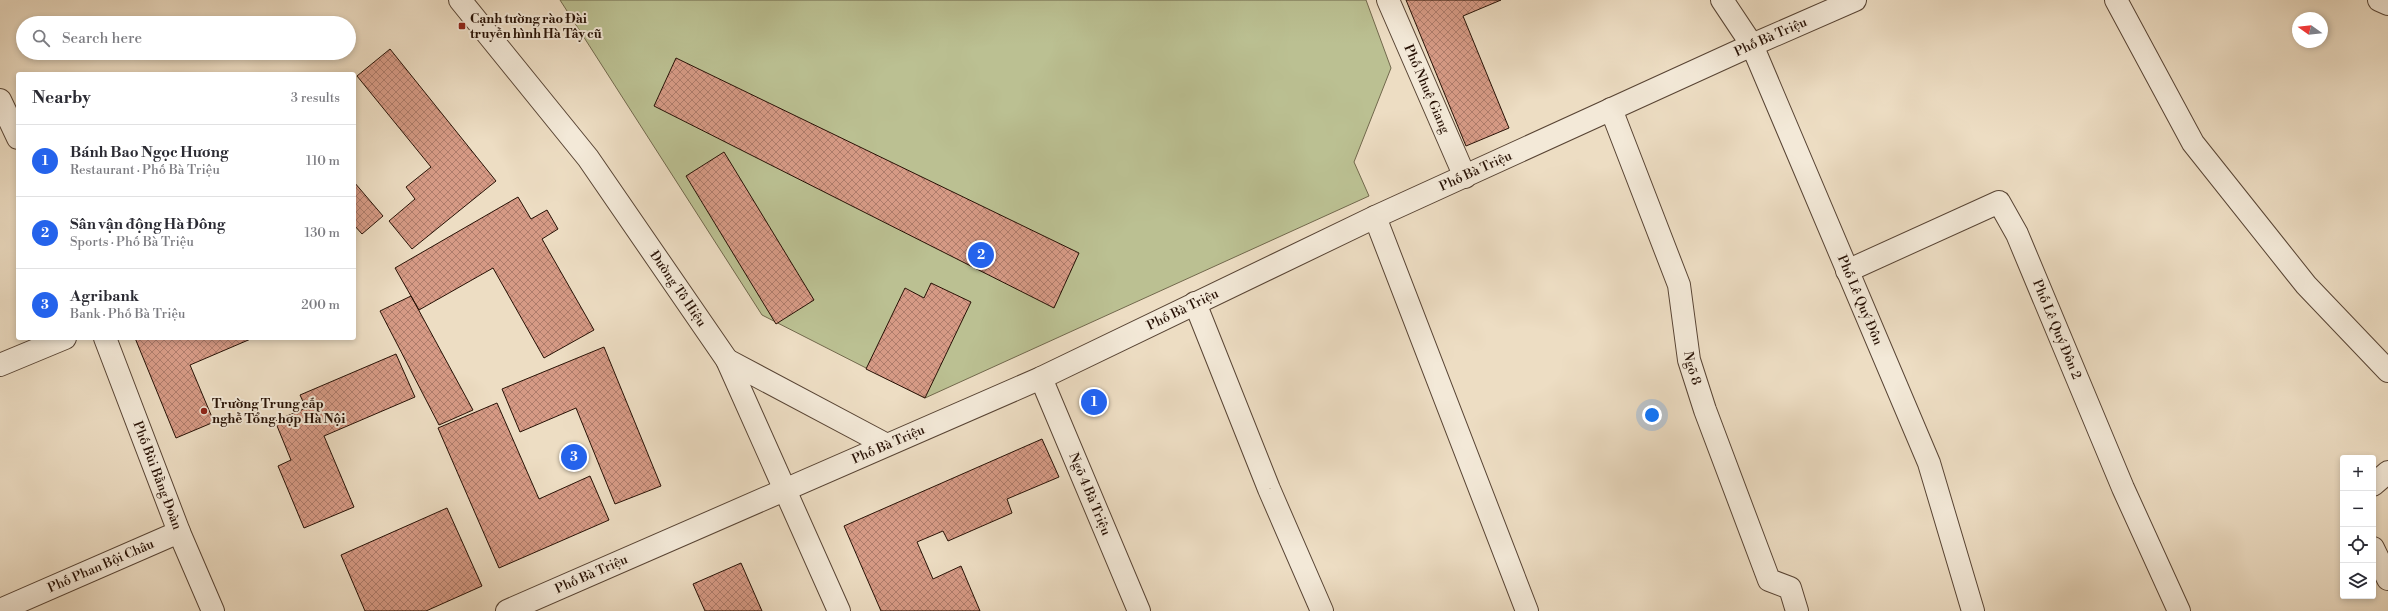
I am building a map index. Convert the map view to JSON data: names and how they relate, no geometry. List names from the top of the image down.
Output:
{
  "streets": {
    "street": [
      "Phố Bà Triệu",
      "Phố Nhuệ Giang",
      "Đường Tô Hiệu",
      "Phố Lê Quý Đôn",
      "Phố Lê Quý Đôn 2",
      "Ngõ 8",
      "Phố Bùi Bằng Đoàn",
      "Ngõ 4 Bà Triệu",
      "Phố Phan Bội Châu"
    ]
  },
  "crossings": [
    ["Phố Bà Triệu", "Phố Nhuệ Giang"],
    ["Phố Bà Triệu", "Đường Tô Hiệu"],
    ["Phố Bà Triệu", "Phố Lê Quý Đôn"],
    ["Phố Bà Triệu", "Ngõ 8"],
    ["Phố Bà Triệu", "Ngõ 4 Bà Triệu"],
    ["Phố Lê Quý Đôn", "Phố Lê Quý Đôn 2"],
    ["Phố Bùi Bằng Đoàn", "Phố Phan Bội Châu"]
  ],
  "places": {
    "transit": ["Cạnh tường rào Đài truyền hình Hà Tây cũ"],
    "other": ["Trường Trung cấp nghề Tổng hợp Hà Nội"]
  },
  "north": "left",
  "page": {
    "search": "Search here",
    "heading": ["Nearby", "3 results"],
    "list": [
      {
        "mark": "1",
        "name": "Bánh Bao Ngọc Hương",
        "note": "Restaurant · Phố Bà Triệu",
        "value": "110 m"
      },
      {
        "mark": "2",
        "name": "Sân vận động Hà Đông",
        "note": "Sports · Phố Bà Triệu",
        "value": "130 m"
      },
      {
        "mark": "3",
        "name": "Agribank",
        "note": "Bank · Phố Bà Triệu",
        "value": "200 m"
      }
    ],
    "pins": ["2", "1", "3"],
    "map_buttons": ["+", "−"]
  }
}
